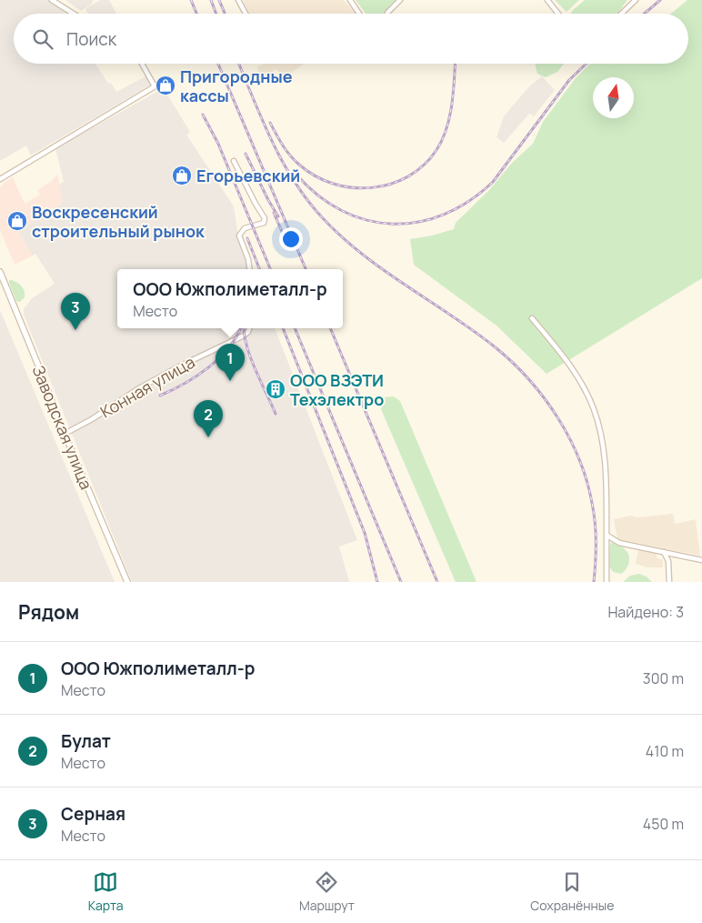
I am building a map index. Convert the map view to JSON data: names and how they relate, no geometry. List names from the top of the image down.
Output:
{
  "streets": {
    "street": ["Конная улица", "Заводская улица"]
  },
  "crossings": [
    ["Конная улица", "Заводская улица"]
  ],
  "places": {
    "shop": ["Пригородные кассы", "Егорьевский", "Воскресенский строительный рынок"],
    "building": ["ООО ВЗЭТИ Техэлектро"]
  },
  "north": "top",
  "page": {
    "search": "Поиск",
    "popup": ["ООО Южполиметалл-р", "Место"],
    "pins": ["3", "1", "2"],
    "heading": ["Рядом", "Найдено: 3"],
    "list": [
      {
        "mark": "1",
        "name": "ООО Южполиметалл-р",
        "note": "Место",
        "value": "300 m"
      },
      {
        "mark": "2",
        "name": "Булат",
        "note": "Место",
        "value": "410 m"
      },
      {
        "mark": "3",
        "name": "Серная",
        "note": "Место",
        "value": "450 m"
      }
    ],
    "nav": ["Карта", "Маршрут", "Сохранённые"]
  }
}
